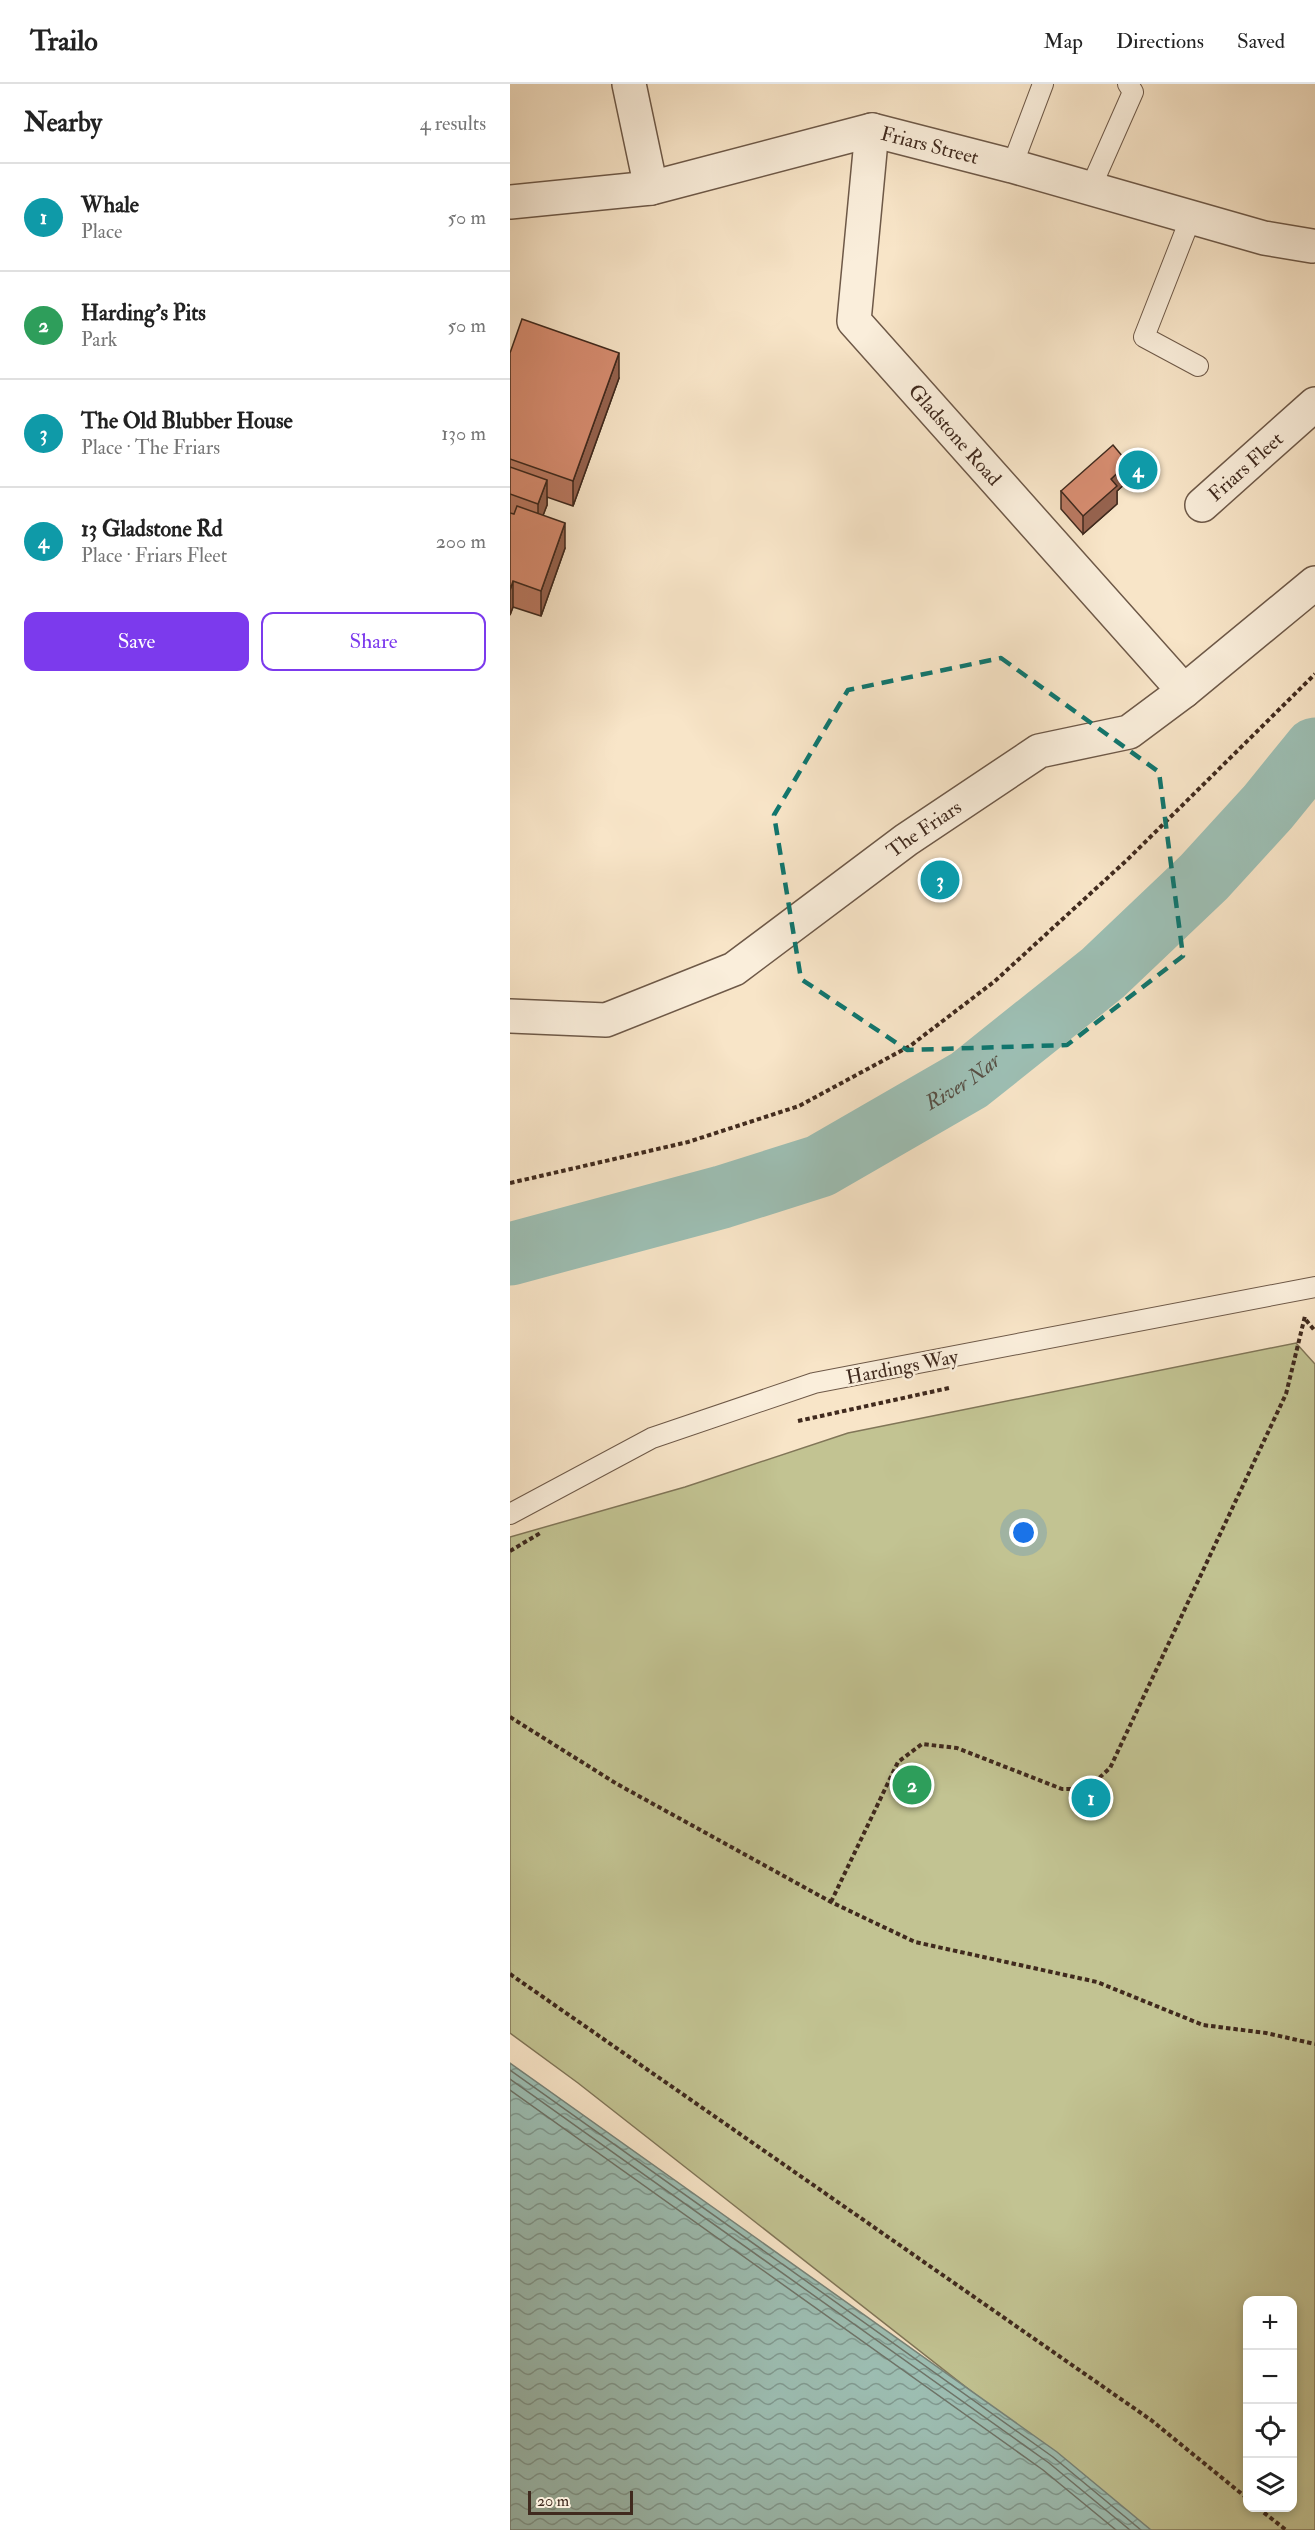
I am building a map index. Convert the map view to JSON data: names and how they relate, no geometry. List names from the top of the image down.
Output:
{
  "streets": {
    "street": [
      "Friars Street",
      "Gladstone Road",
      "Friars Fleet",
      "The Friars"
    ],
    "lane": ["Hardings Way"]
  },
  "crossings": [
    ["Friars Street", "Gladstone Road"],
    ["Gladstone Road", "The Friars"]
  ],
  "water": ["River Nar"],
  "scale_bar": "20 m",
  "page": {
    "header": "Trailo",
    "nav": ["Map", "Directions", "Saved"],
    "heading": ["Nearby", "4 results"],
    "list": [
      {
        "mark": "1",
        "name": "Whale",
        "note": "Place",
        "value": "50 m"
      },
      {
        "mark": "2",
        "name": "Harding's Pits",
        "note": "Park",
        "value": "50 m"
      },
      {
        "mark": "3",
        "name": "The Old Blubber House",
        "note": "Place · The Friars",
        "value": "130 m"
      },
      {
        "mark": "4",
        "name": "13 Gladstone Rd",
        "note": "Place · Friars Fleet",
        "value": "200 m"
      }
    ],
    "pins": [
      "4",
      "3",
      "2",
      "1"
    ],
    "buttons": ["Save", "Share"],
    "map_buttons": ["+", "−"],
    "scale": "20 m"
  }
}
